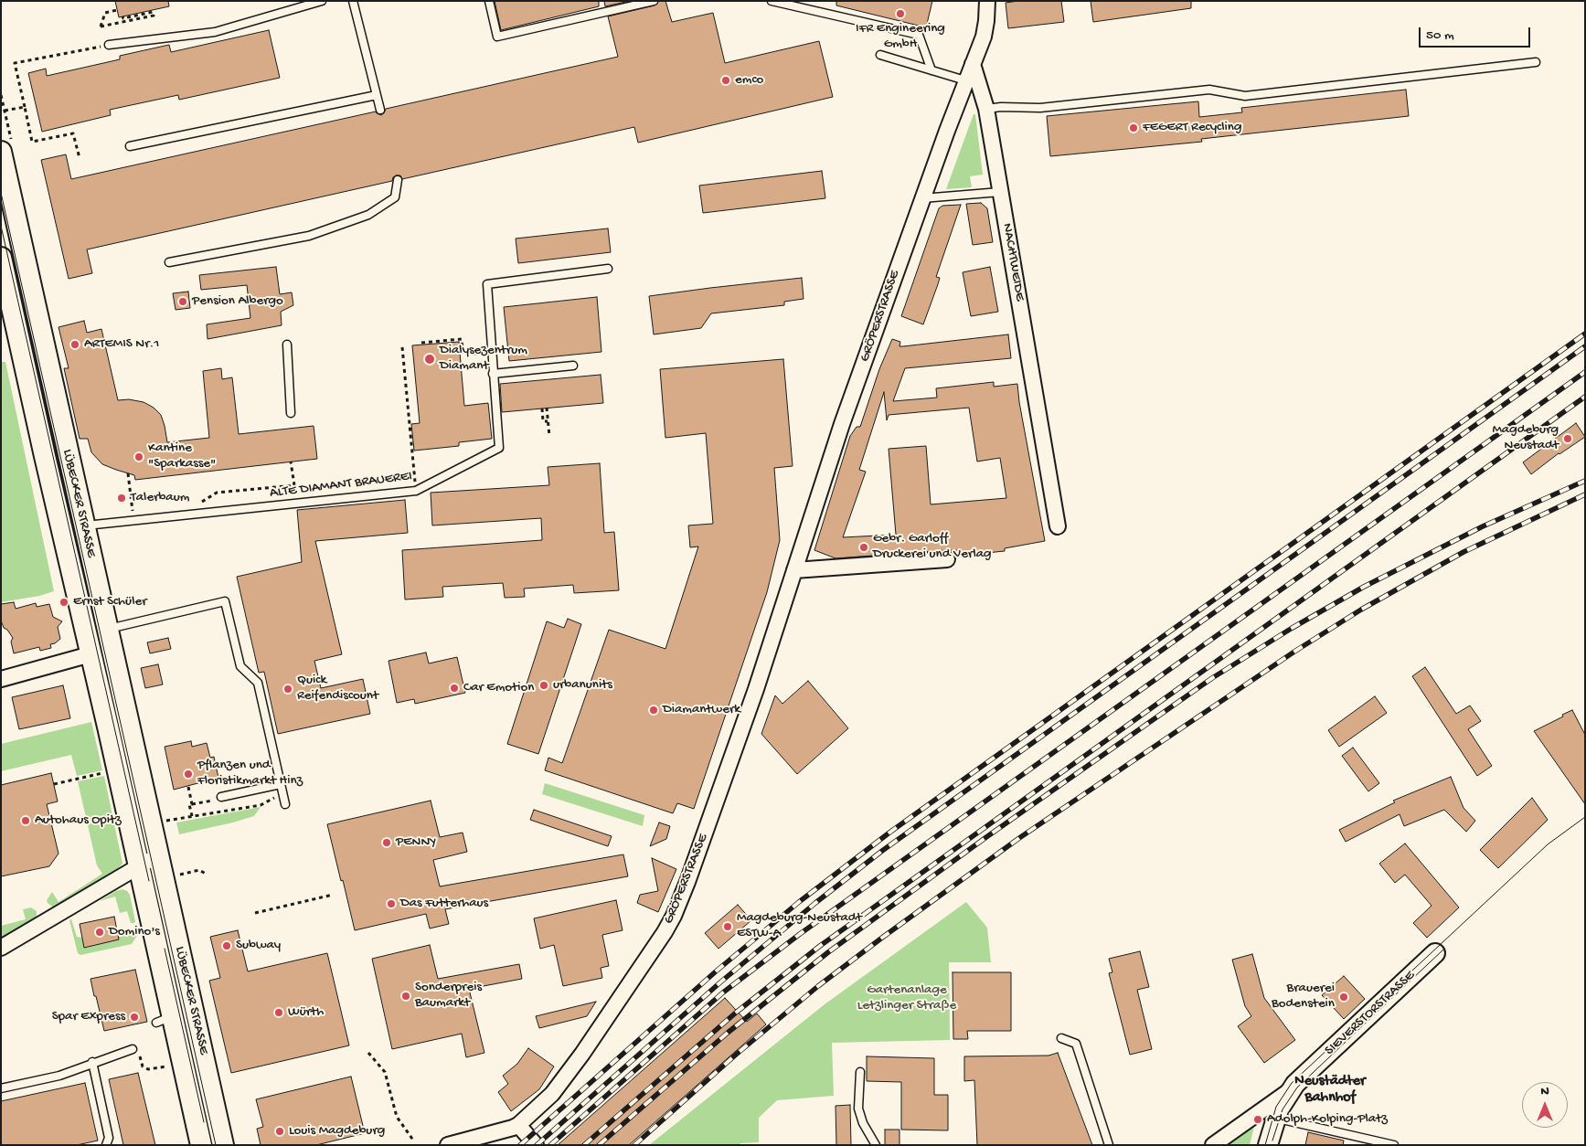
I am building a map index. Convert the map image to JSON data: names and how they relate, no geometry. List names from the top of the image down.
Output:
{
  "streets": {
    "main road": ["LÜBECKER STRASSE"],
    "street": ["NACHTWEIDE", "GRÖPERSTRASSE", "SIEVERSTORSTRASSE"],
    "lane": ["ALTE DIAMANT BRAUEREI"]
  },
  "crossings": [
    ["NACHTWEIDE", "GRÖPERSTRASSE"],
    ["ALTE DIAMANT BRAUEREI", "LÜBECKER STRASSE"]
  ],
  "districts": ["Neustädter Bahnhof"],
  "parks": ["Gartenanlage Letzlinger Straße"],
  "places": [
    "IFR Engineering GmbH",
    "emco",
    "FEGERT Recycling",
    "Pension Albergo",
    "ARTEMIS Nr.1",
    "Dialysezentrum Diamant",
    "Magdeburg Neustadt",
    "Kantine \"Sparkasse\"",
    "Talerbaum",
    "Gebr. Garloff Druckerei und Verlag",
    "Ernst Schüler",
    "urbanunits",
    "Car Emotion",
    "Quick Reifendiscount",
    "Diamantwerk",
    "Pflanzen und Floristikmarkt Hinz",
    "Autohaus Opitz",
    "PENNY",
    "Das Futterhaus",
    "Magdeburg-Neustadt ESTW-A",
    "Domino's",
    "Subway",
    "Sonderpreis Baumarkt",
    "Brauerei Bodenstein",
    "Würth",
    "Spar Express",
    "Adolph-Kolping-Platz",
    "Louis Magdeburg"
  ],
  "scale_bar": "50 m",
  "north": "top"
}
